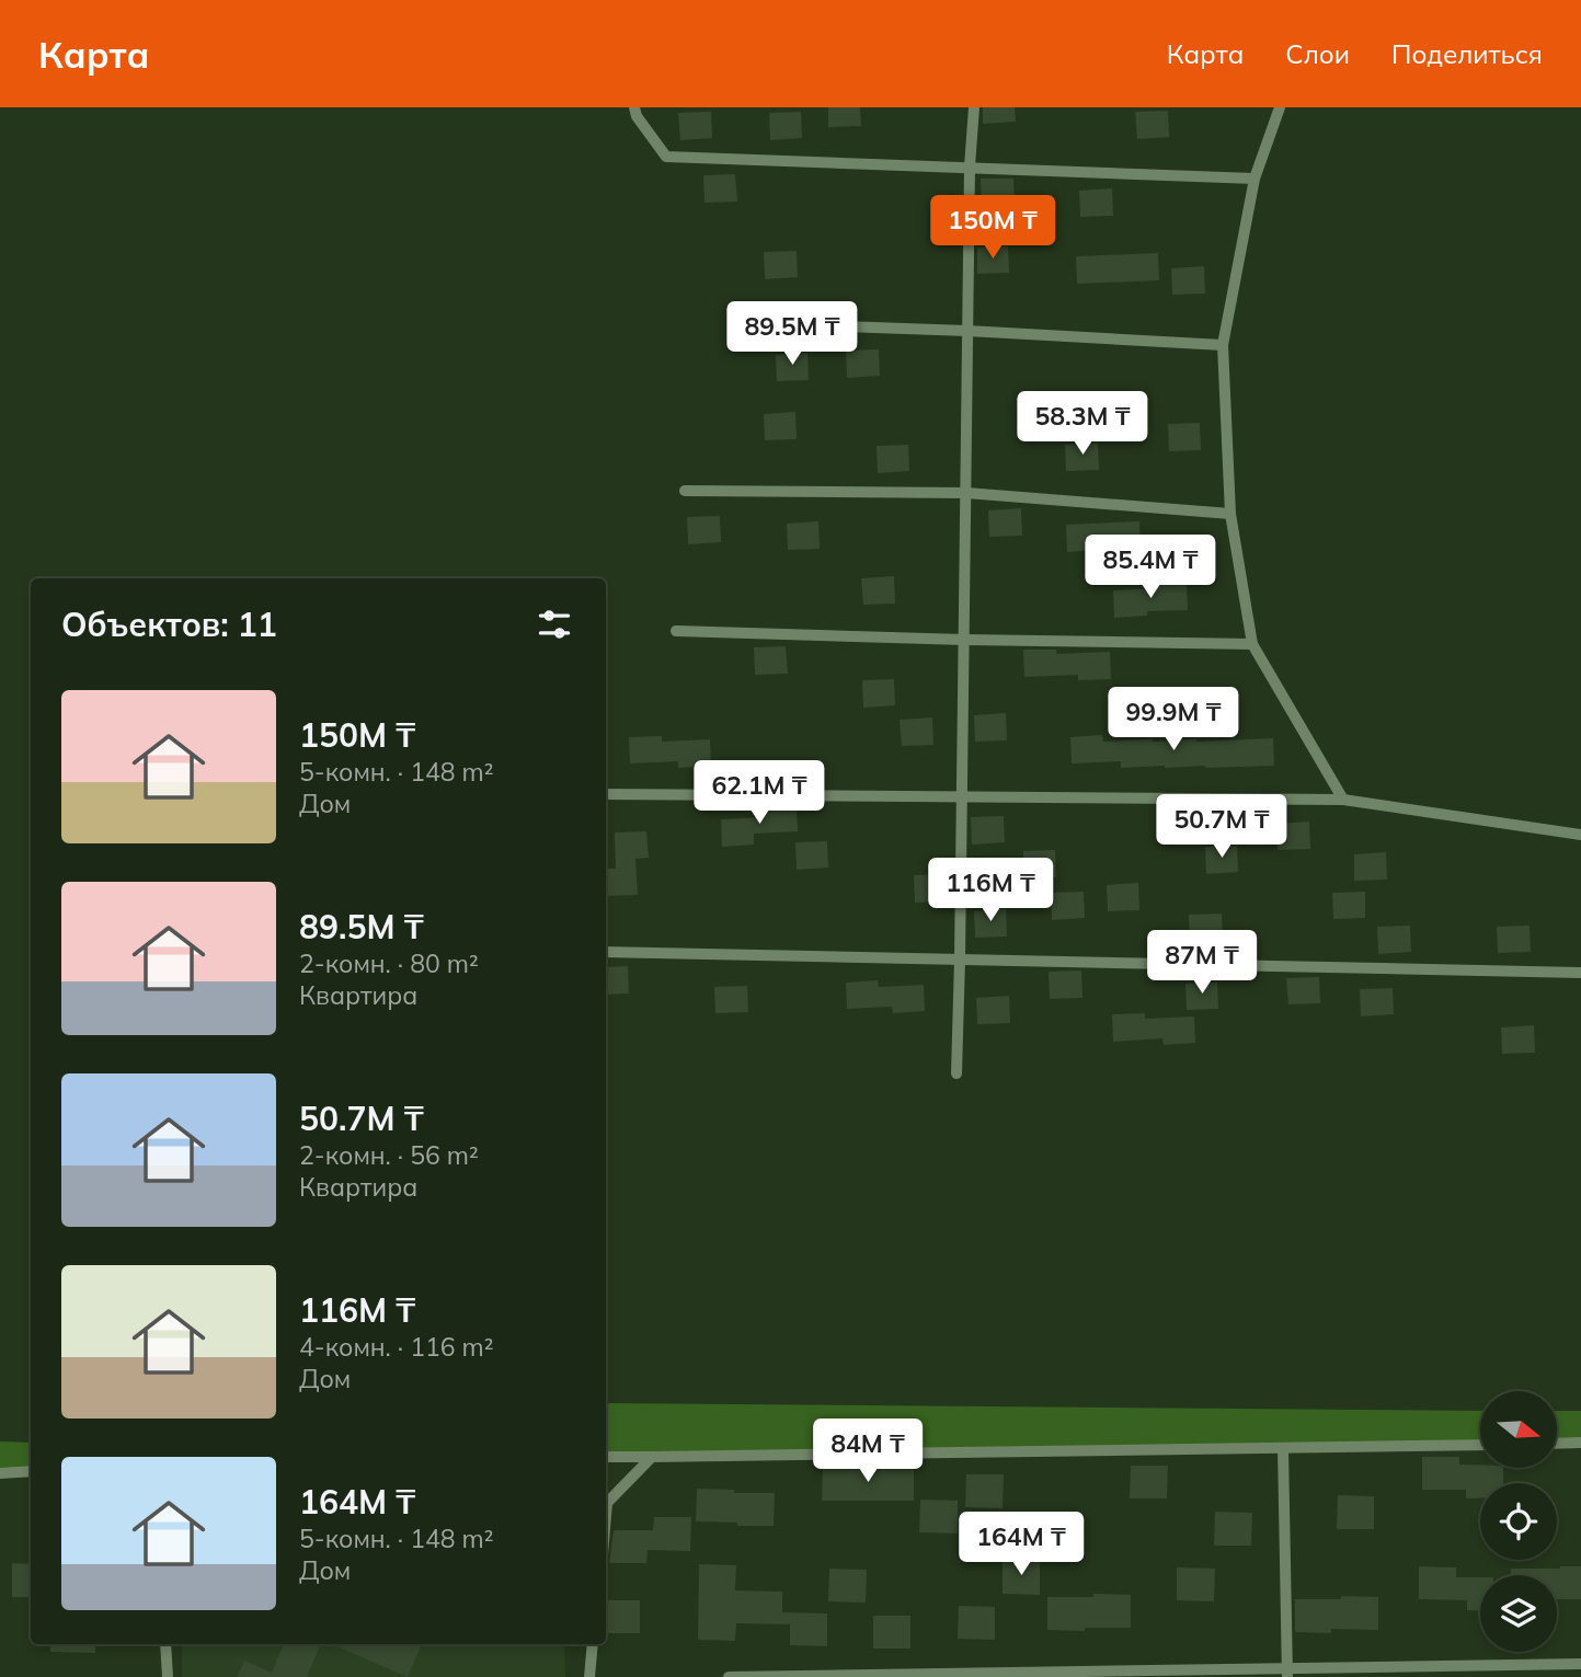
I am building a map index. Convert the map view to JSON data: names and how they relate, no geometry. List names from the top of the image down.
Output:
{
  "north": "right",
  "page": {
    "header": "Карта",
    "nav": ["Карта", "Слои", "Поделиться"],
    "price": [
      "150M ₸",
      "89.5M ₸",
      "58.3M ₸",
      "85.4M ₸",
      "99.9M ₸",
      "62.1M ₸",
      "50.7M ₸",
      "116M ₸",
      "87M ₸",
      "84M ₸",
      "164M ₸"
    ],
    "heading": "Объектов: 11",
    "list": [
      {
        "name": "150M ₸",
        "note": "5-комн. · 148 m² · Дом"
      },
      {
        "name": "89.5M ₸",
        "note": "2-комн. · 80 m² · Квартира"
      },
      {
        "name": "50.7M ₸",
        "note": "2-комн. · 56 m² · Квартира"
      },
      {
        "name": "116M ₸",
        "note": "4-комн. · 116 m² · Дом"
      },
      {
        "name": "164M ₸",
        "note": "5-комн. · 148 m² · Дом"
      }
    ]
  }
}
